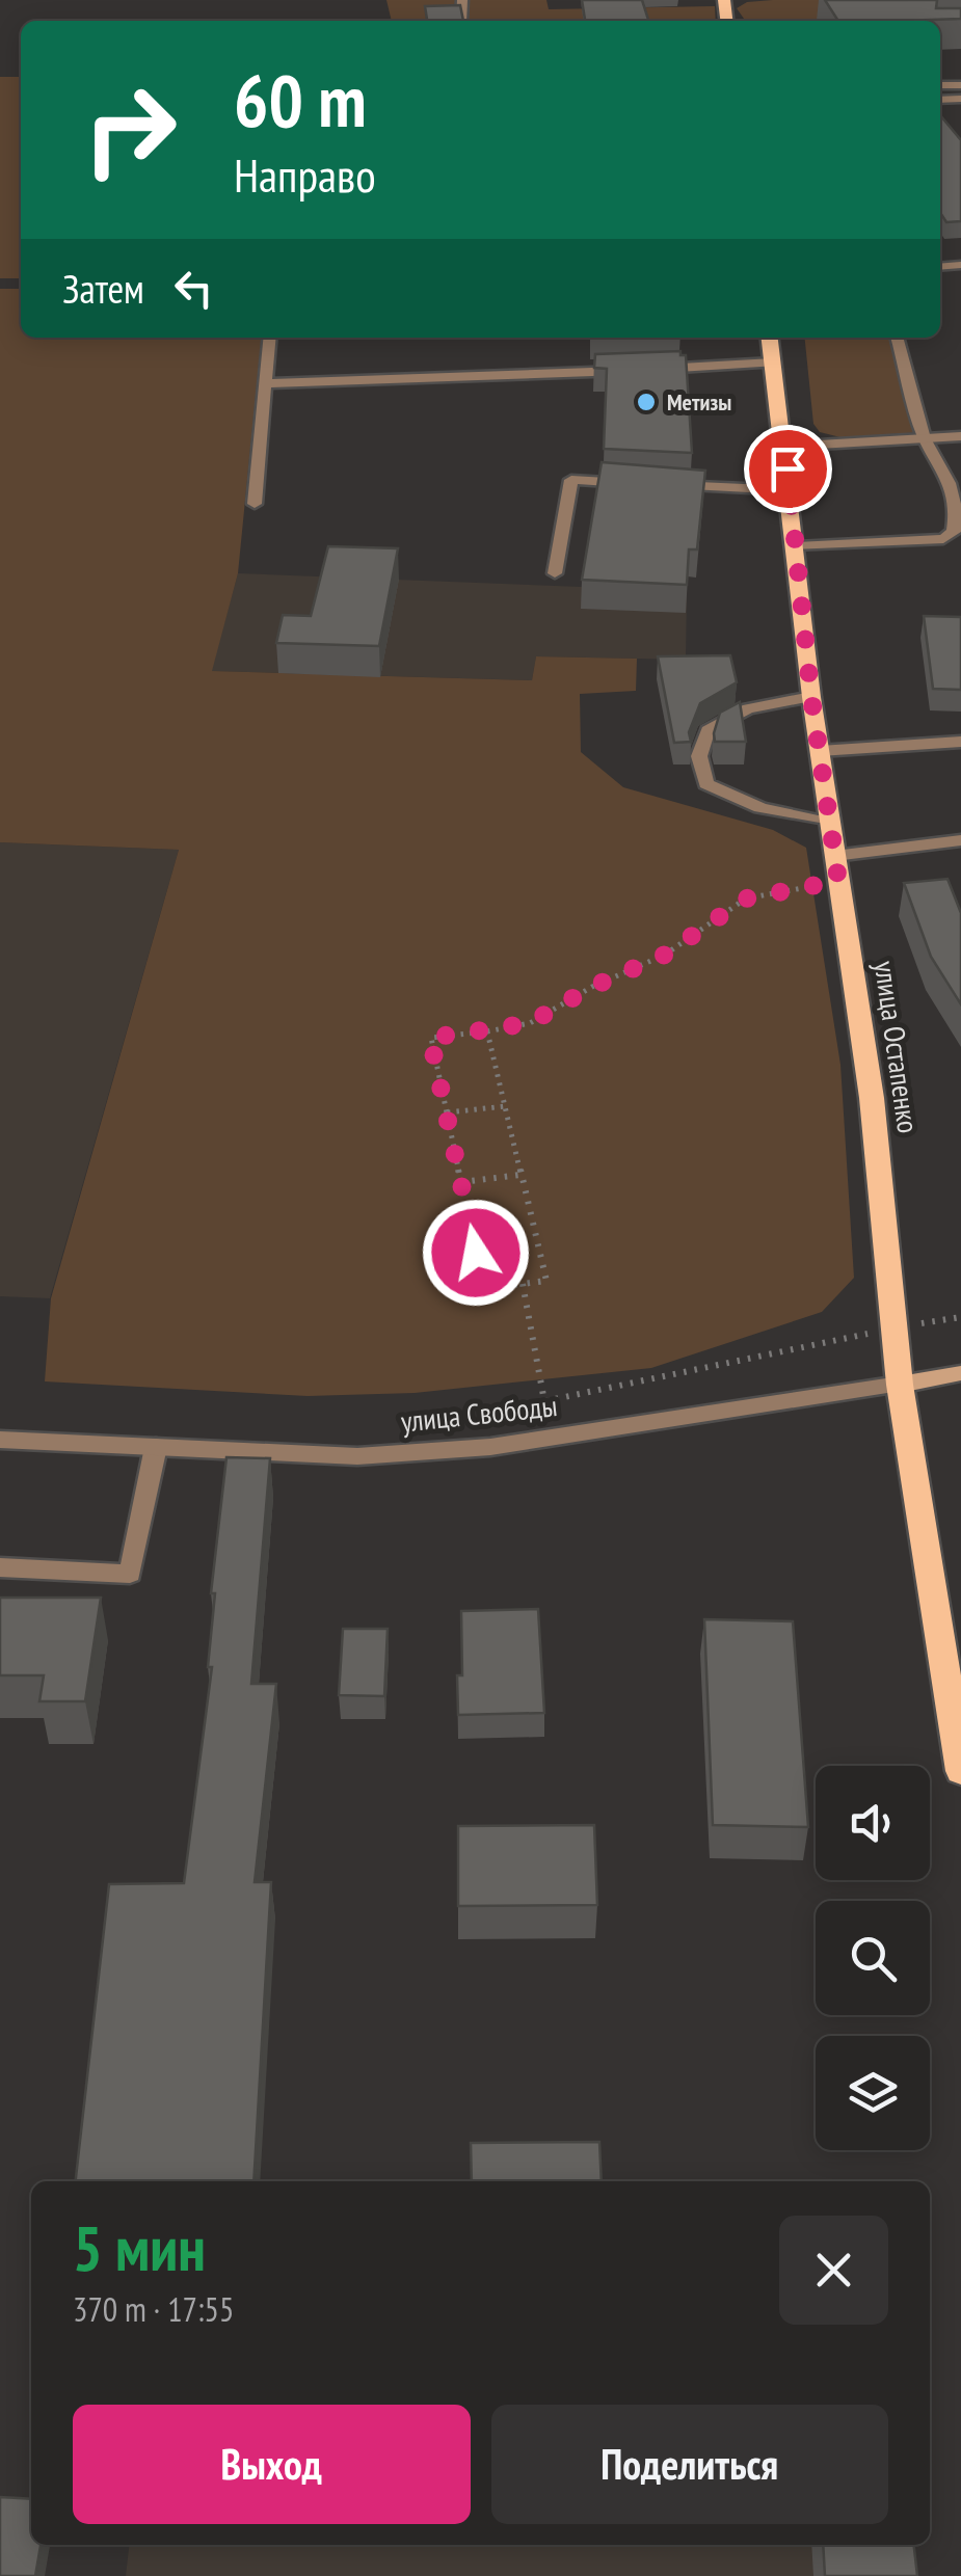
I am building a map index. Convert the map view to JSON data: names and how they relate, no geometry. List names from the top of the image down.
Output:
{
  "streets": {
    "main road": ["улица Остапенко", "улица Свободы"]
  },
  "crossings": [
    ["улица Остапенко", "улица Свободы"]
  ],
  "places": ["Метизы"],
  "page": {
    "turn": ["60 m", "Направо"],
    "then": "Затем",
    "heading": ["5 мин", "370 m · 17:55"],
    "buttons": ["Выход", "Поделиться"]
  }
}
